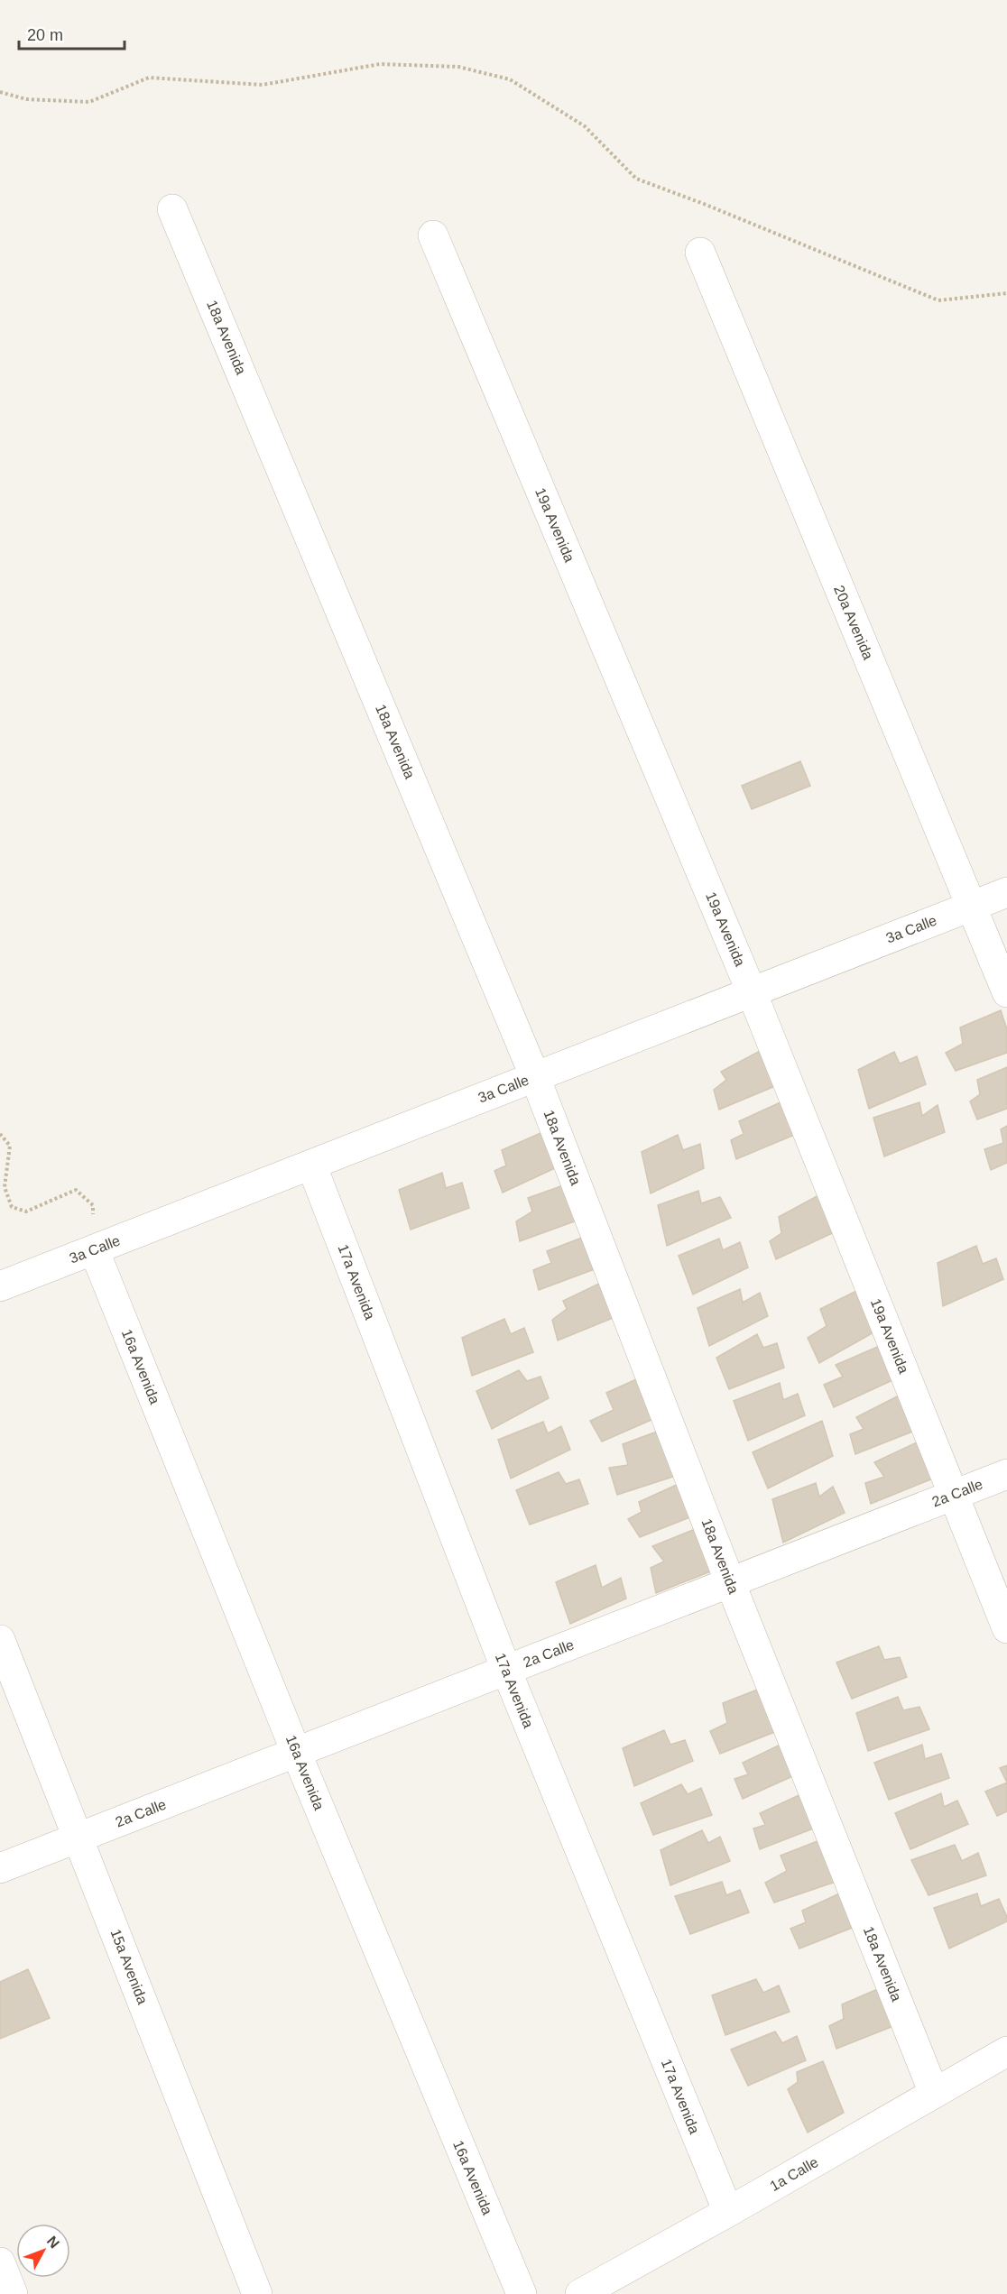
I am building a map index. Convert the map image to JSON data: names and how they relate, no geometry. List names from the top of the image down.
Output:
{
  "streets": {
    "street": [
      "18a Avenida",
      "19a Avenida",
      "20a Avenida",
      "3a Calle",
      "17a Avenida",
      "16a Avenida",
      "2a Calle",
      "15a Avenida",
      "1a Calle"
    ]
  },
  "crossings": [
    ["18a Avenida", "3a Calle"],
    ["18a Avenida", "2a Calle"],
    ["18a Avenida", "1a Calle"],
    ["19a Avenida", "3a Calle"],
    ["19a Avenida", "2a Calle"],
    ["20a Avenida", "3a Calle"],
    ["3a Calle", "17a Avenida"],
    ["3a Calle", "16a Avenida"],
    ["17a Avenida", "2a Calle"],
    ["17a Avenida", "1a Calle"],
    ["16a Avenida", "2a Calle"],
    ["2a Calle", "15a Avenida"]
  ],
  "scale_bar": "20 m",
  "north": "top right"
}
